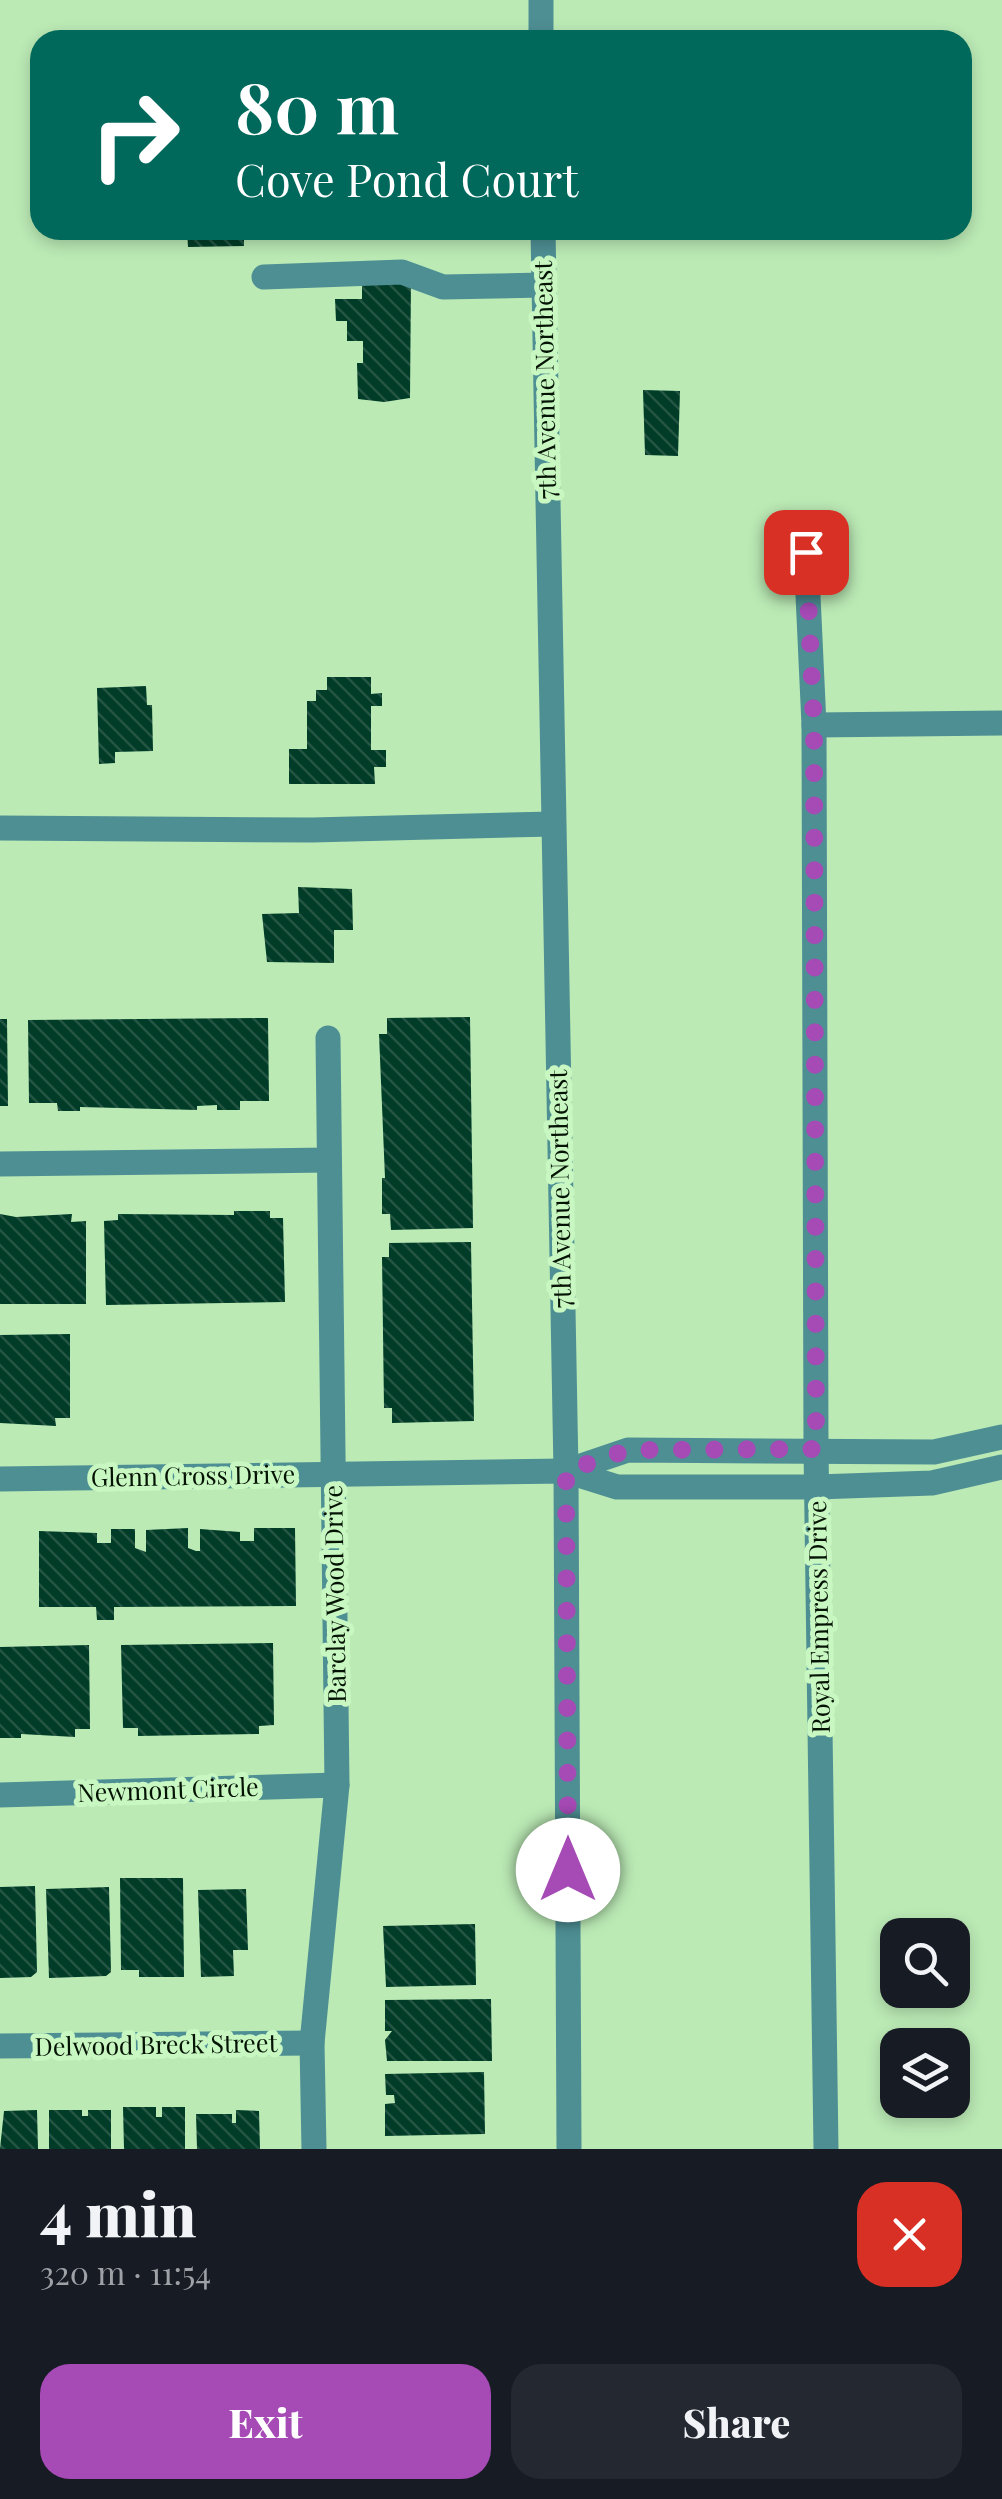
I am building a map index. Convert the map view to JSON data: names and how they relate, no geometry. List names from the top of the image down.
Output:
{
  "streets": {
    "street": [
      "7th Avenue Northeast",
      "Glenn Cross Drive",
      "Barclay Wood Drive",
      "Royal Empress Drive",
      "Newmont Circle",
      "Delwood Breck Street"
    ]
  },
  "crossings": [
    ["7th Avenue Northeast", "Glenn Cross Drive"],
    ["Glenn Cross Drive", "Barclay Wood Drive"],
    ["Barclay Wood Drive", "Newmont Circle"],
    ["Barclay Wood Drive", "Delwood Breck Street"]
  ],
  "page": {
    "turn": ["80 m", "Cove Pond Court"],
    "heading": ["4 min", "320 m · 11:54"],
    "buttons": ["Exit", "Share"]
  }
}
